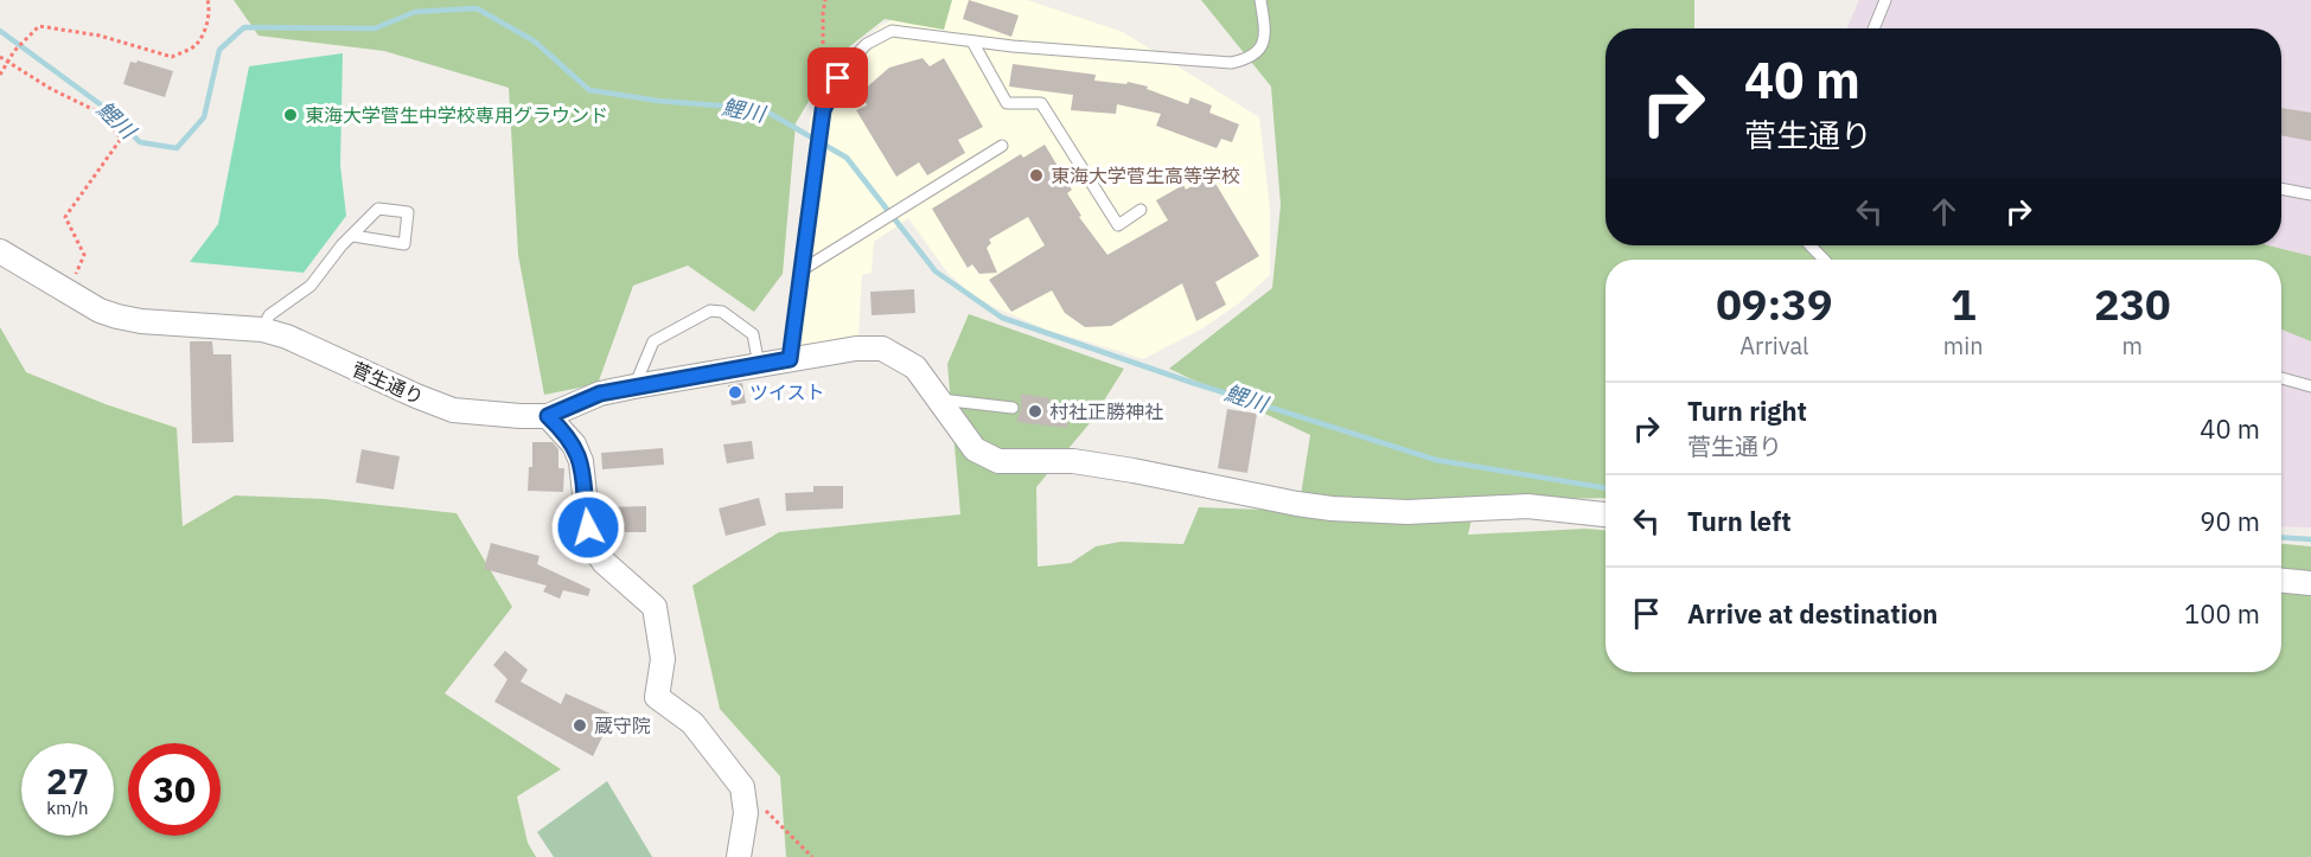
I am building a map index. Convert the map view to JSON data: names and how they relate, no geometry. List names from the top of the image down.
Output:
{
  "streets": {
    "street": ["菅生通り"]
  },
  "water": ["鯉川"],
  "places": [
    "東海大学菅生中学校専用グラウンド",
    "東海大学菅生高等学校",
    "ツイスト",
    "村社正勝神社",
    "蔵守院"
  ],
  "page": {
    "turn": ["40 m", "菅生通り"],
    "eta": [
      "09:39",
      "Arrival",
      "1",
      "min",
      "230",
      "m"
    ],
    "list": [
      {
        "name": "Turn right",
        "note": "菅生通り",
        "value": "40 m"
      },
      {
        "name": "Turn left",
        "value": "90 m"
      },
      {
        "name": "Arrive at destination",
        "value": "100 m"
      }
    ],
    "speed": "27 km/h",
    "limit": "30"
  }
}
